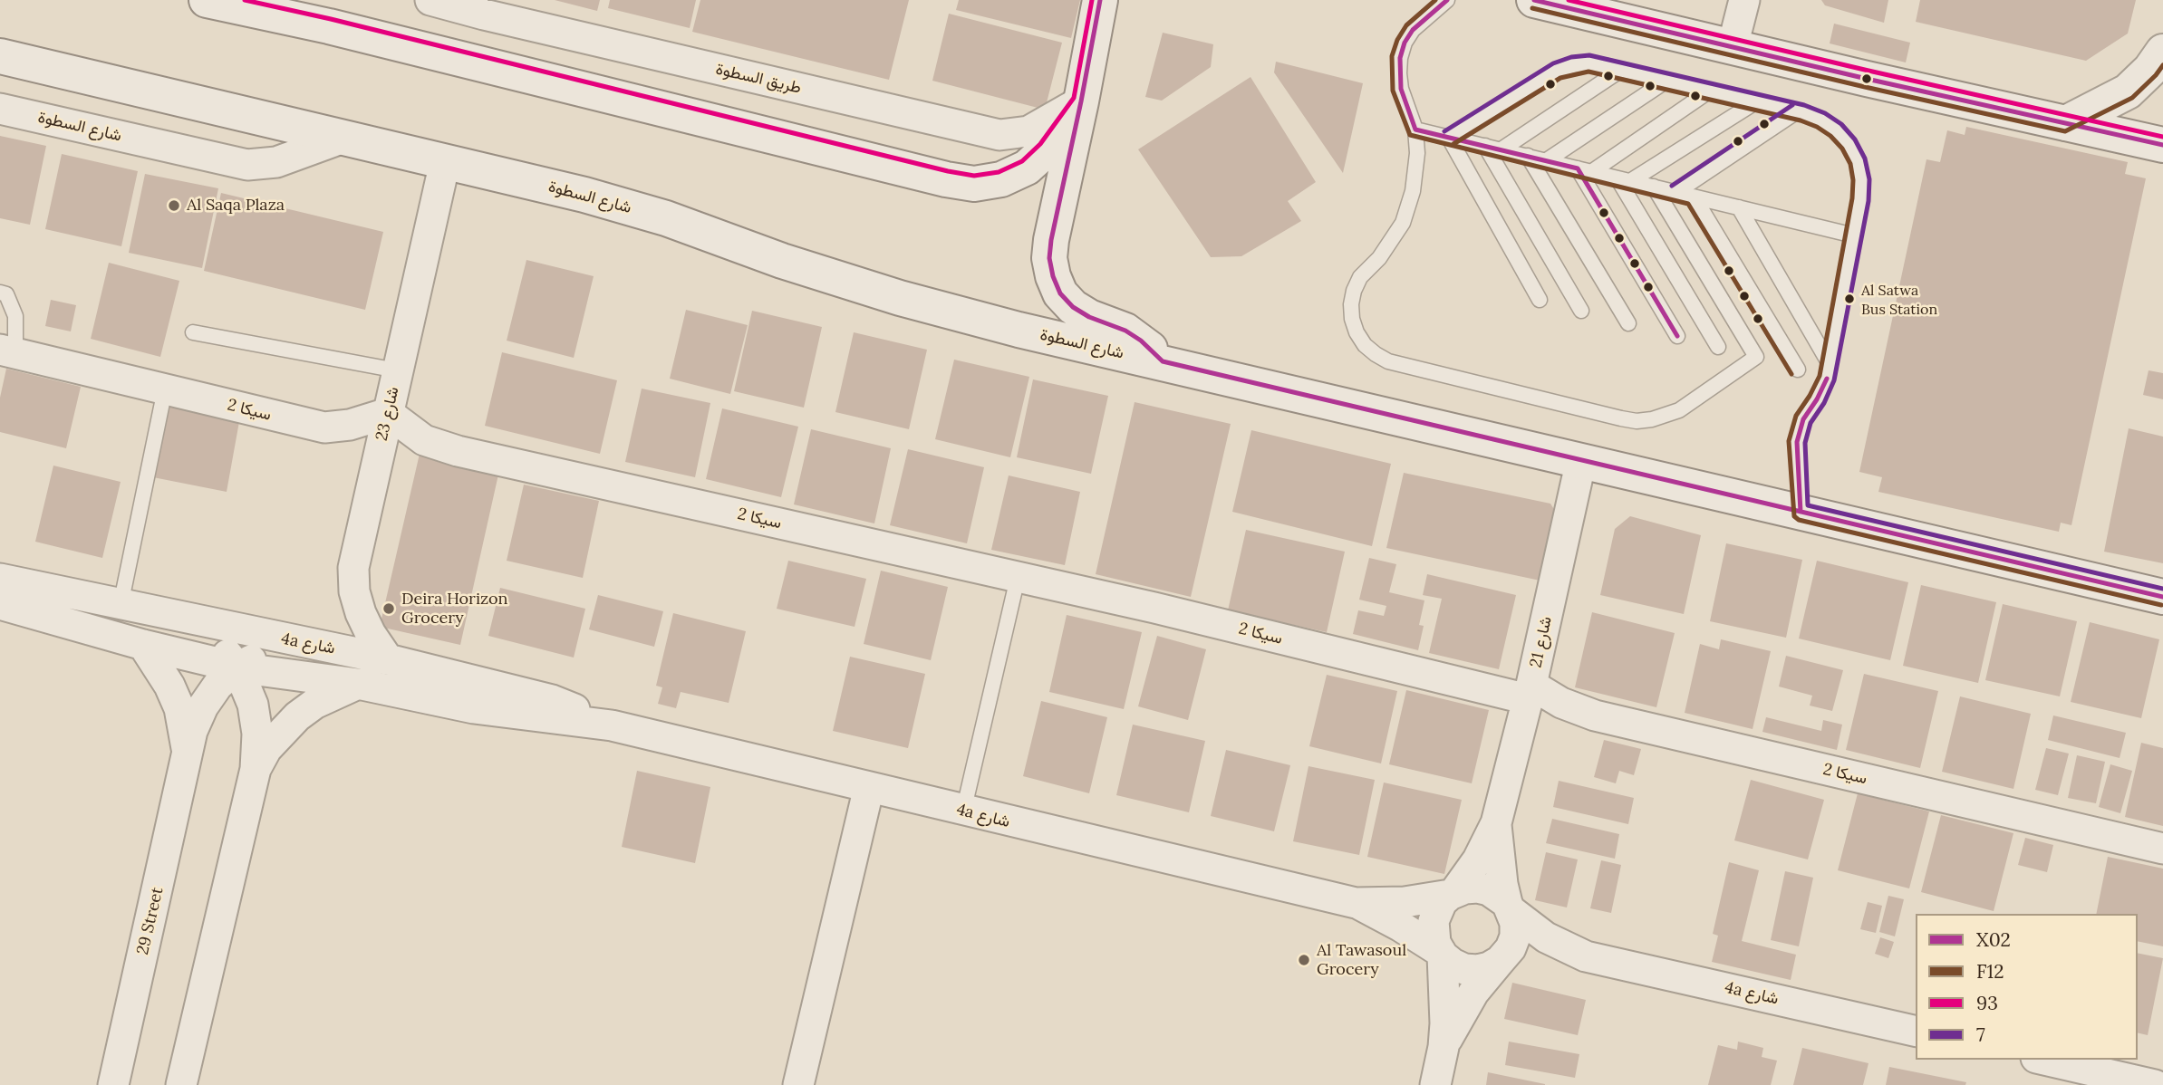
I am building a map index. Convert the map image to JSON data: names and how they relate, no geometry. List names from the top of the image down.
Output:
{
  "streets": {
    "main road": ["شارع السطوة"],
    "street": [
      "طريق السطوة",
      "سيكا 2",
      "شارع 23",
      "شارع 21",
      "4a شارع",
      "29 Street"
    ]
  },
  "crossings": [
    ["شارع السطوة", "شارع 23"],
    ["شارع السطوة", "شارع 21"],
    ["سيكا 2", "شارع 23"],
    ["سيكا 2", "شارع 21"],
    ["شارع 23", "4a شارع"],
    ["شارع 21", "4a شارع"],
    ["4a شارع", "29 Street"]
  ],
  "places": [
    "Al Saqa Plaza",
    "Al Satwa Bus Station",
    "Deira Horizon Grocery",
    "Al Tawasoul Grocery"
  ],
  "lines": [
    "transit line X02",
    "transit line F12",
    "transit line 93",
    "transit line 7"
  ],
  "legend": [
    "X02",
    "F12",
    "93",
    "7"
  ]
}
